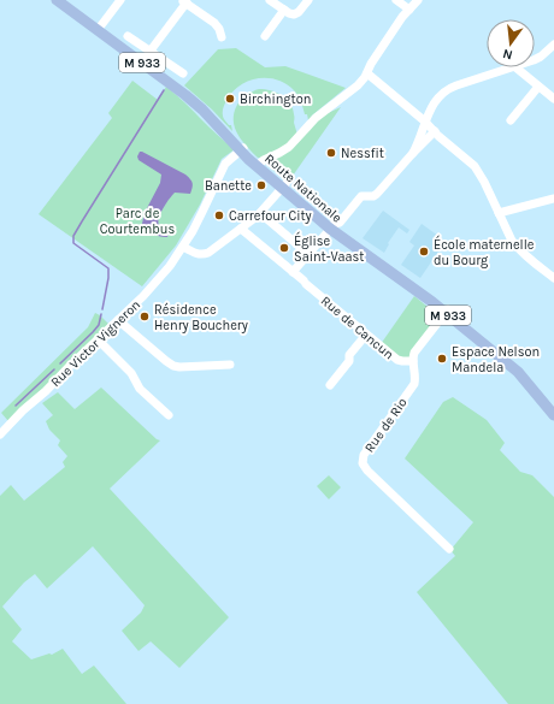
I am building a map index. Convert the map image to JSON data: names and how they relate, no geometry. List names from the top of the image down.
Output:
{
  "streets": {
    "main road": ["M 933", "Route Nationale"],
    "street": ["Rue de Cancun", "Rue Victor Vigneron", "Rue de Rio"]
  },
  "crossings": [
    ["Route Nationale", "Rue Victor Vigneron"],
    ["Route Nationale", "Rue de Rio"],
    ["Rue de Cancun", "Rue de Rio"]
  ],
  "parks": ["Parc de Courtembus"],
  "places": [
    "Birchington",
    "Nessfit",
    "Banette",
    "Carrefour City",
    "Église Saint-Vaast",
    "École maternelle du Bourg",
    "Résidence Henry Bouchery",
    "Espace Nelson Mandela"
  ],
  "north": "bottom"
}
